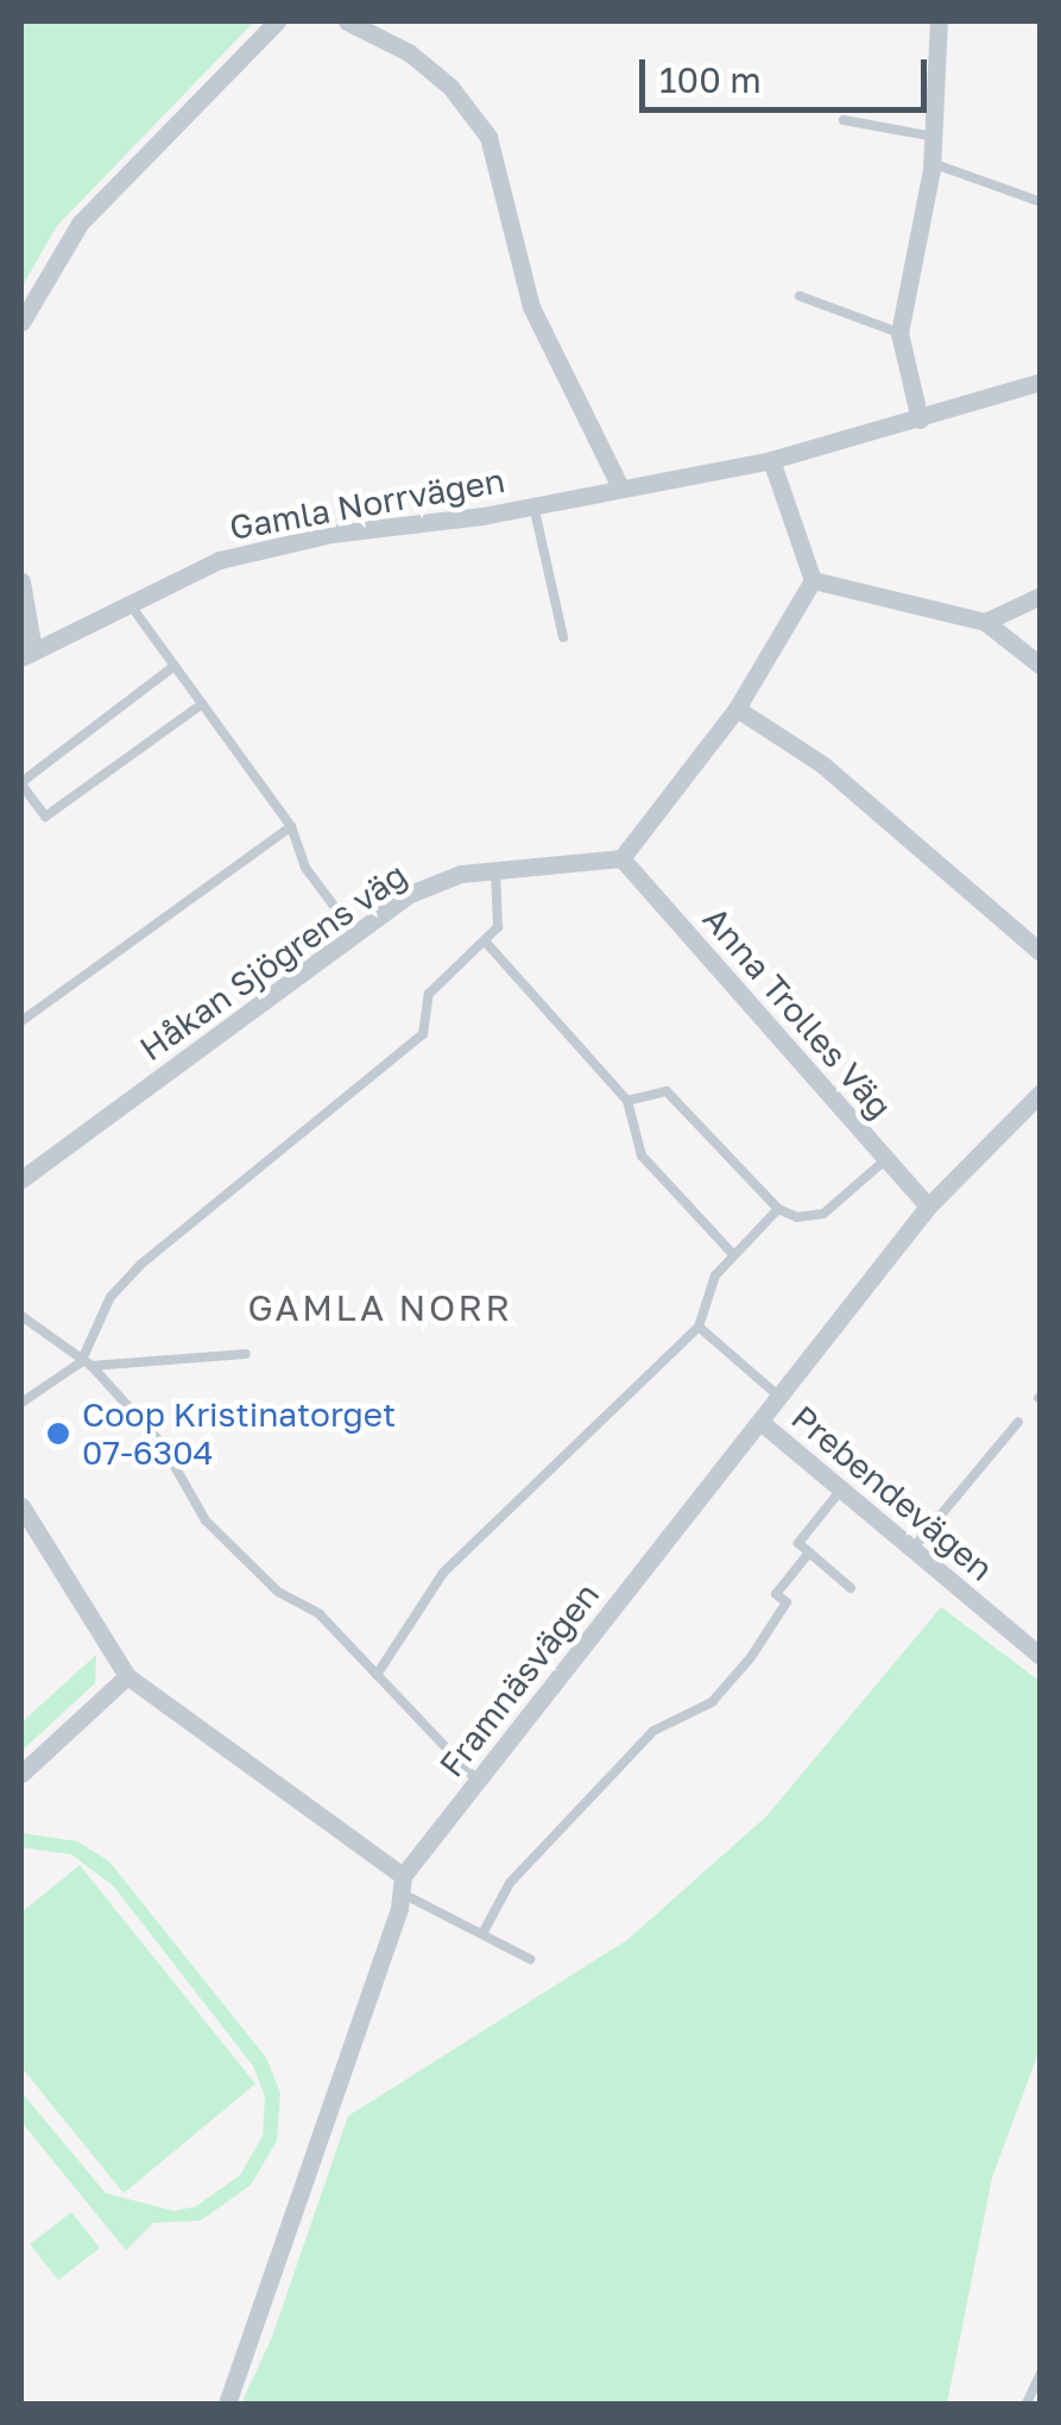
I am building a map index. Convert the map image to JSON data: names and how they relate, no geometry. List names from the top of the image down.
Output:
{
  "streets": {
    "street": [
      "Gamla Norrvägen",
      "Håkan Sjögrens väg",
      "Anna Trolles Väg",
      "Prebendevägen",
      "Framnäsvägen"
    ]
  },
  "crossings": [
    ["Håkan Sjögrens väg", "Anna Trolles Väg"],
    ["Anna Trolles Väg", "Framnäsvägen"],
    ["Prebendevägen", "Framnäsvägen"]
  ],
  "districts": ["GAMLA NORR"],
  "places": ["Coop Kristinatorget 07-6304"],
  "scale_bar": "100 m"
}
